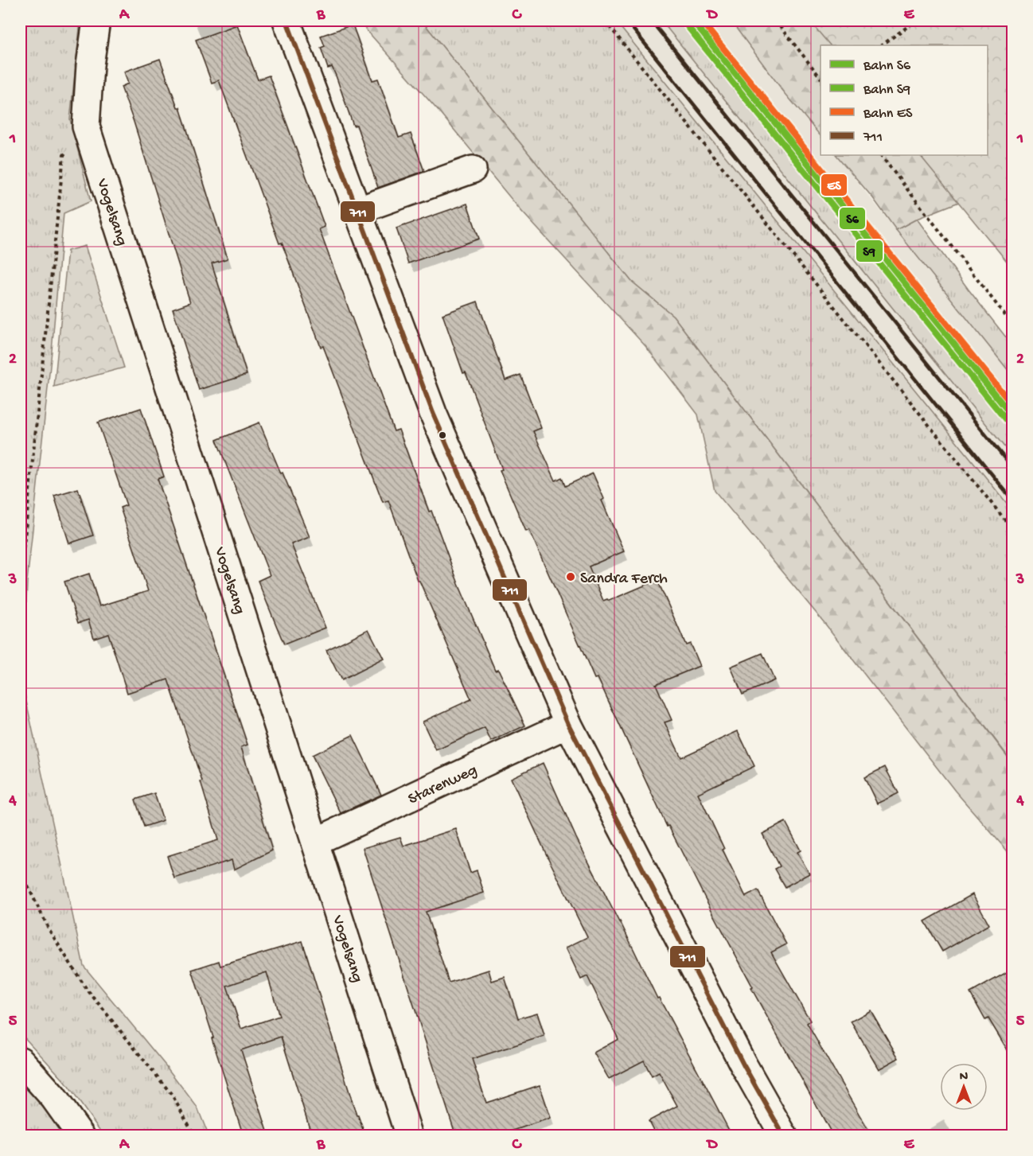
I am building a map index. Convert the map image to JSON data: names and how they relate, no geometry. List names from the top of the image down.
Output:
{
  "streets": {
    "main road": ["Vogelsang", "Starenweg"]
  },
  "crossings": [
    ["Vogelsang", "Starenweg"]
  ],
  "places": ["Sandra Ferch"],
  "lines": [
    "rail line S6",
    "rail line ES",
    "transit line 711",
    "rail line S9"
  ],
  "legend": [
    "Bahn S6",
    "Bahn S9",
    "Bahn ES",
    "711"
  ],
  "north": "top",
  "grid": {
    "columns": [
      "A",
      "B",
      "C",
      "D",
      "E"
    ],
    "rows": [
      "1",
      "2",
      "3",
      "4",
      "5"
    ]
  }
}
